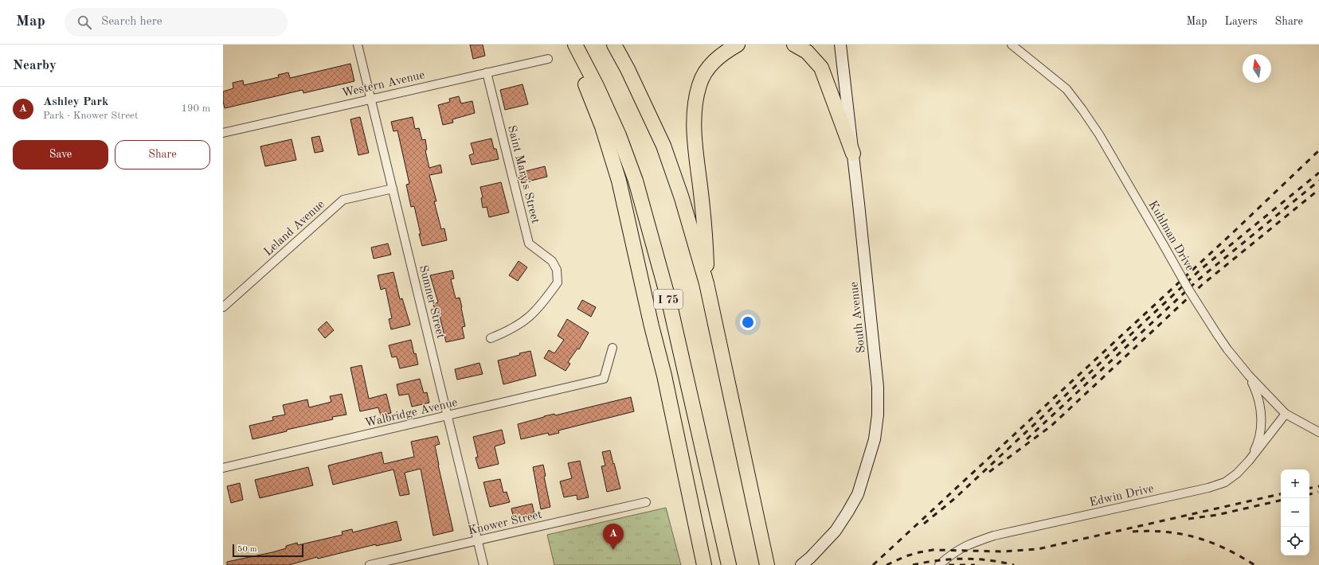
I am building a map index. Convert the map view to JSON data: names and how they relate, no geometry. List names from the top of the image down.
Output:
{
  "streets": {
    "highway": ["I 75"],
    "street": [
      "Western Avenue",
      "Saint Mary's Street",
      "Leland Avenue",
      "Kuhlman Drive",
      "Sumner Street",
      "South Avenue",
      "Walbridge Avenue",
      "Edwin Drive",
      "Knower Street"
    ]
  },
  "crossings": [
    ["Western Avenue", "Saint Mary's Street"],
    ["Western Avenue", "Sumner Street"],
    ["Leland Avenue", "Sumner Street"],
    ["Kuhlman Drive", "Edwin Drive"],
    ["Sumner Street", "Walbridge Avenue"],
    ["Sumner Street", "Knower Street"]
  ],
  "scale_bar": "50 m",
  "north": "top",
  "page": {
    "header": "Map",
    "search": "Search here",
    "nav": ["Map", "Layers", "Share"],
    "heading": "Nearby",
    "list": [
      {
        "mark": "A",
        "name": "Ashley Park",
        "note": "Park · Knower Street",
        "value": "190 m"
      }
    ],
    "buttons": ["Save", "Share"],
    "map_buttons": ["+", "−"],
    "pins": "A",
    "scale": "50 m"
  }
}
